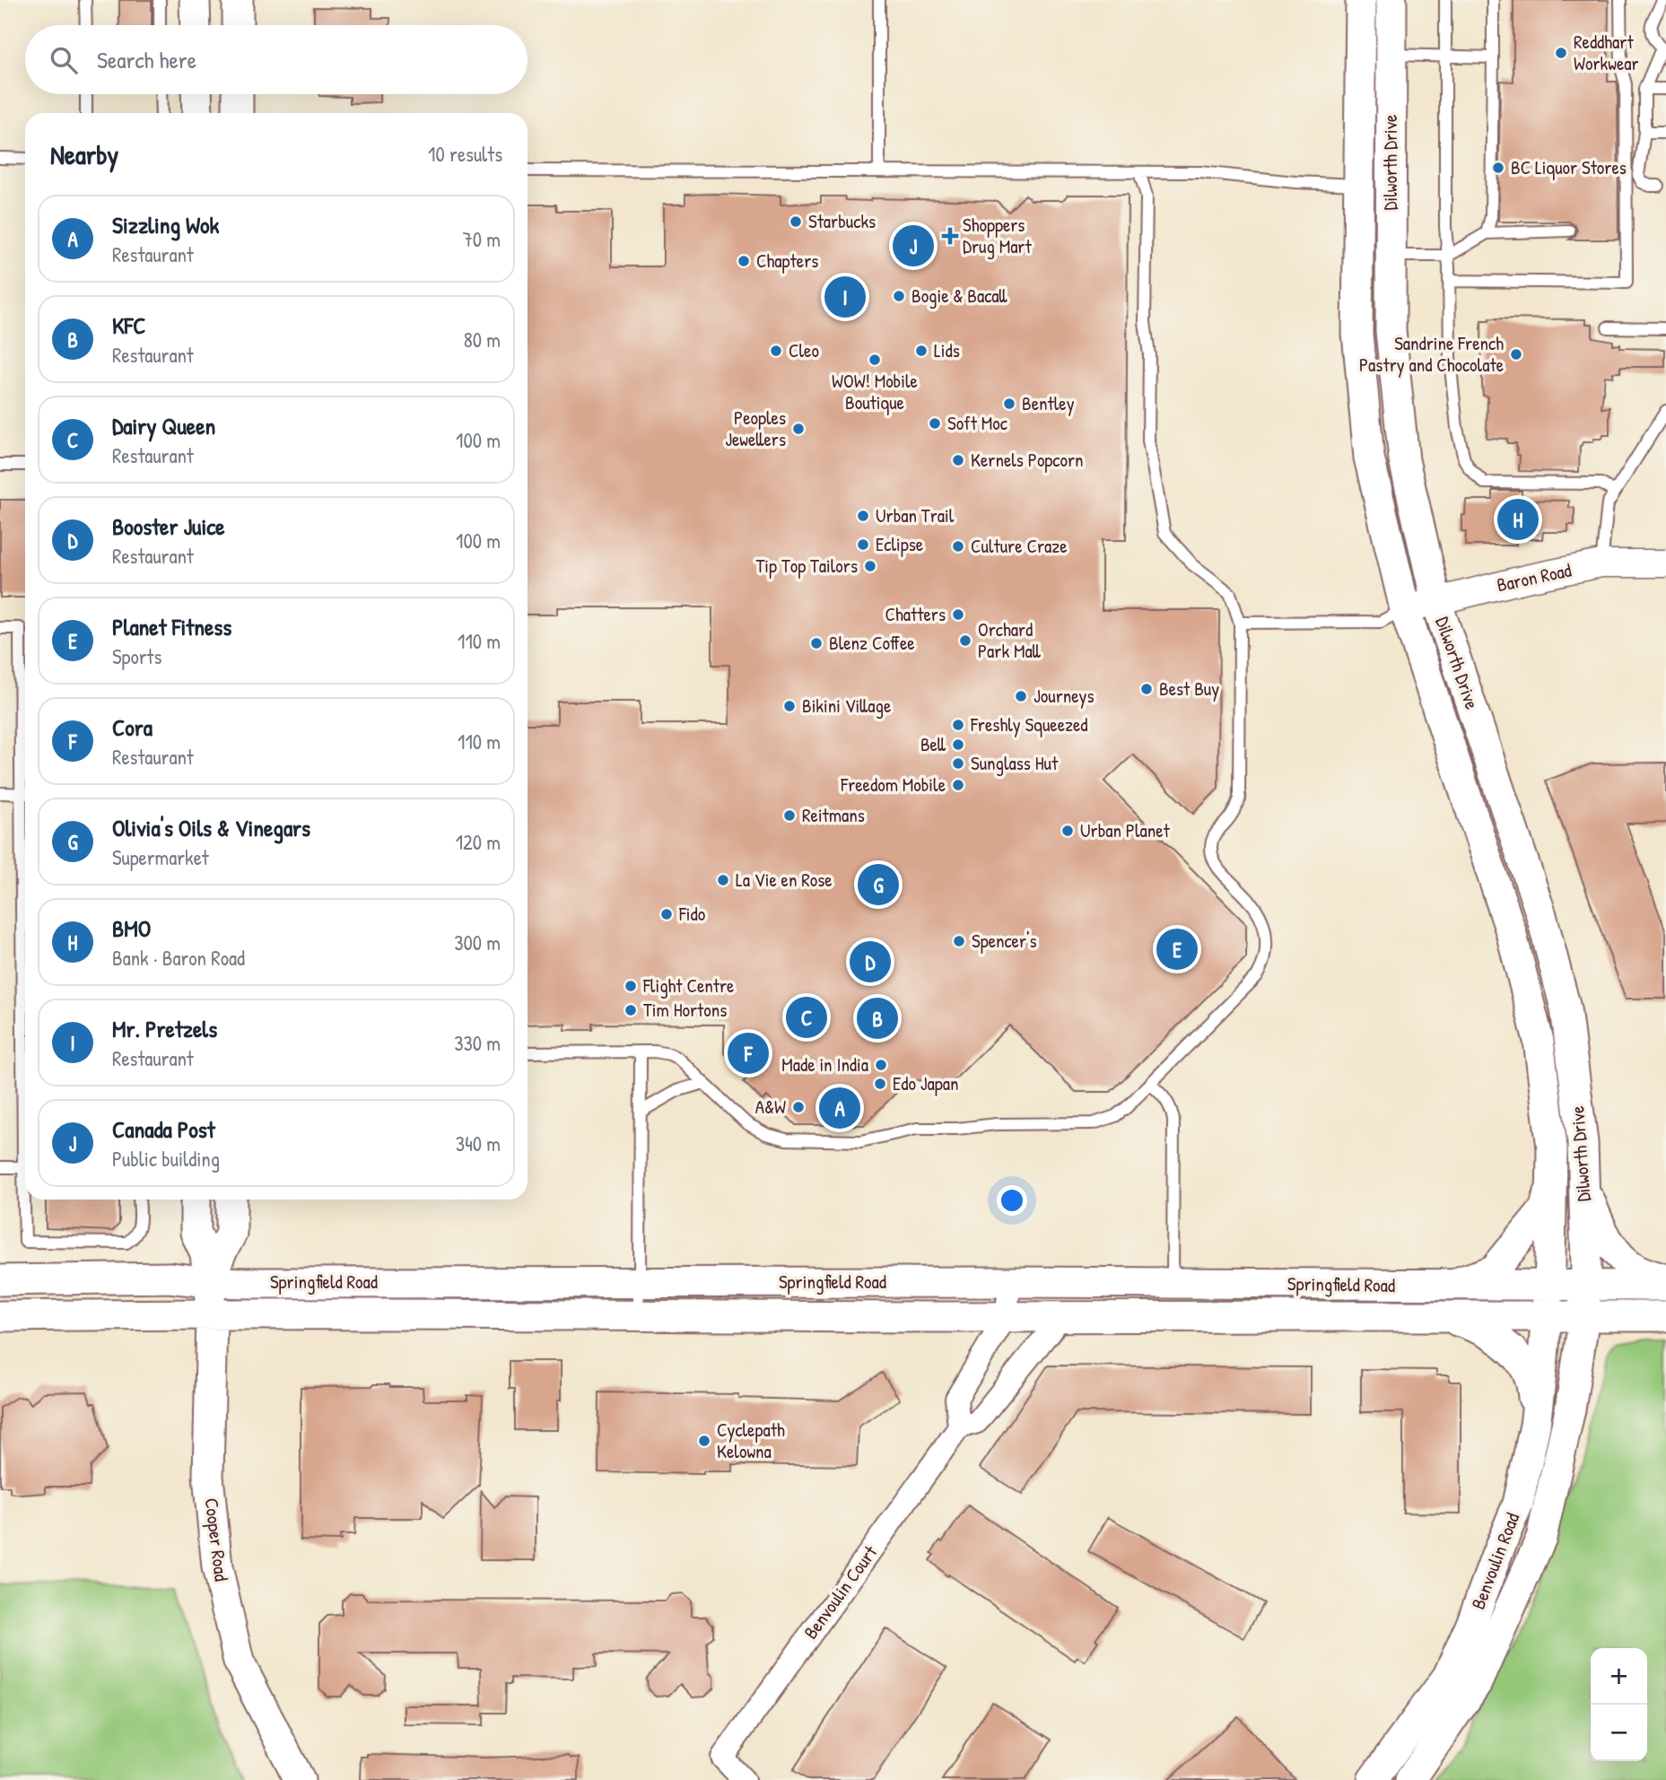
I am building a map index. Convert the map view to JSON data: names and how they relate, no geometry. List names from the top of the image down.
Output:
{
  "streets": {
    "main road": [
      "Dilworth Drive",
      "Springfield Road",
      "Cooper Road",
      "Benvoulin Road"
    ],
    "street": ["Baron Road", "Benvoulin Court"]
  },
  "crossings": [
    ["Dilworth Drive", "Baron Road"],
    ["Dilworth Drive", "Springfield Road"],
    ["Dilworth Drive", "Benvoulin Road"],
    ["Springfield Road", "Cooper Road"],
    ["Springfield Road", "Benvoulin Road"],
    ["Springfield Road", "Benvoulin Court"]
  ],
  "places": {
    "other": [
      "Reddhart Workwear",
      "BC Liquor Stores",
      "Starbucks",
      "Chapters",
      "Bogie & Bacall",
      "Cleo",
      "Lids",
      "Sandrine French Pastry and Chocolate",
      "WOW! Mobile Boutique",
      "Bentley",
      "Soft Moc",
      "Peoples Jewellers",
      "Kernels Popcorn",
      "Urban Trail",
      "Eclipse",
      "Culture Craze",
      "Tip Top Tailors",
      "Chatters",
      "Orchard Park Mall",
      "Blenz Coffee",
      "Best Buy",
      "Journeys",
      "Bikini Village",
      "Freshly Squeezed",
      "Bell",
      "Sunglass Hut",
      "Freedom Mobile",
      "Reitmans",
      "Urban Planet",
      "La Vie en Rose",
      "Fido",
      "Spencer's",
      "Flight Centre",
      "Tim Hortons",
      "Made in India",
      "Edo Japan",
      "A&W",
      "Cyclepath Kelowna"
    ],
    "health": ["Shoppers Drug Mart"]
  },
  "page": {
    "search": "Search here",
    "heading": ["Nearby", "10 results"],
    "list": [
      {
        "mark": "A",
        "name": "Sizzling Wok",
        "note": "Restaurant",
        "value": "70 m"
      },
      {
        "mark": "B",
        "name": "KFC",
        "note": "Restaurant",
        "value": "80 m"
      },
      {
        "mark": "C",
        "name": "Dairy Queen",
        "note": "Restaurant",
        "value": "100 m"
      },
      {
        "mark": "D",
        "name": "Booster Juice",
        "note": "Restaurant",
        "value": "100 m"
      },
      {
        "mark": "E",
        "name": "Planet Fitness",
        "note": "Sports",
        "value": "110 m"
      },
      {
        "mark": "F",
        "name": "Cora",
        "note": "Restaurant",
        "value": "110 m"
      },
      {
        "mark": "G",
        "name": "Olivia's Oils & Vinegars",
        "note": "Supermarket",
        "value": "120 m"
      },
      {
        "mark": "H",
        "name": "BMO",
        "note": "Bank · Baron Road",
        "value": "300 m"
      },
      {
        "mark": "I",
        "name": "Mr. Pretzels",
        "note": "Restaurant",
        "value": "330 m"
      },
      {
        "mark": "J",
        "name": "Canada Post",
        "note": "Public building",
        "value": "340 m"
      }
    ],
    "pins": [
      "J",
      "I",
      "H",
      "G",
      "E",
      "D",
      "C",
      "B",
      "F",
      "A"
    ],
    "map_buttons": ["+", "−"]
  }
}
